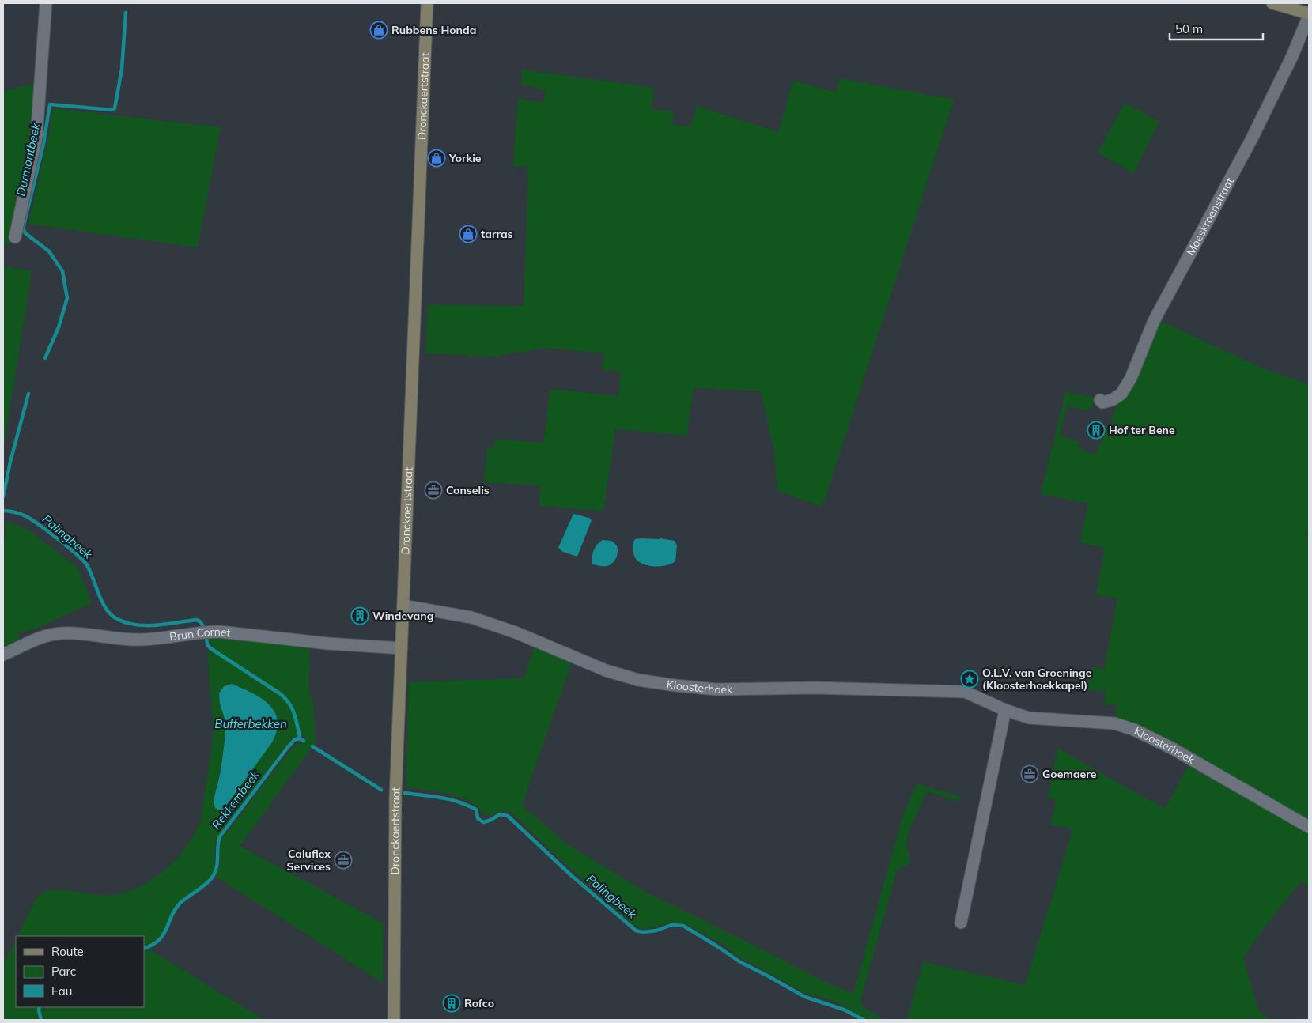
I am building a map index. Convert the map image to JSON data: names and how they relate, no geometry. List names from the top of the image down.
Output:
{
  "streets": {
    "main road": ["Dronckaertstraat", "Moeskroenstraat"],
    "street": ["Brun Cornet", "Kloosterhoek"]
  },
  "crossings": [
    ["Dronckaertstraat", "Brun Cornet"],
    ["Dronckaertstraat", "Kloosterhoek"]
  ],
  "water": [
    "Durmontbeek",
    "Palingbeek",
    "Bufferbekken",
    "Rekkembeek"
  ],
  "places": {
    "shop": ["Rubbens Honda", "Yorkie", "tarras"],
    "building": ["Hof ter Bene", "Windevang", "Rofco"],
    "office": ["Conselis", "Goemaere", "Caluflex Services"],
    "place": ["O.L.V. van Groeninge (Kloosterhoekkapel)"]
  },
  "legend": ["Route", "Parc", "Eau"],
  "scale_bar": "50 m"
}
